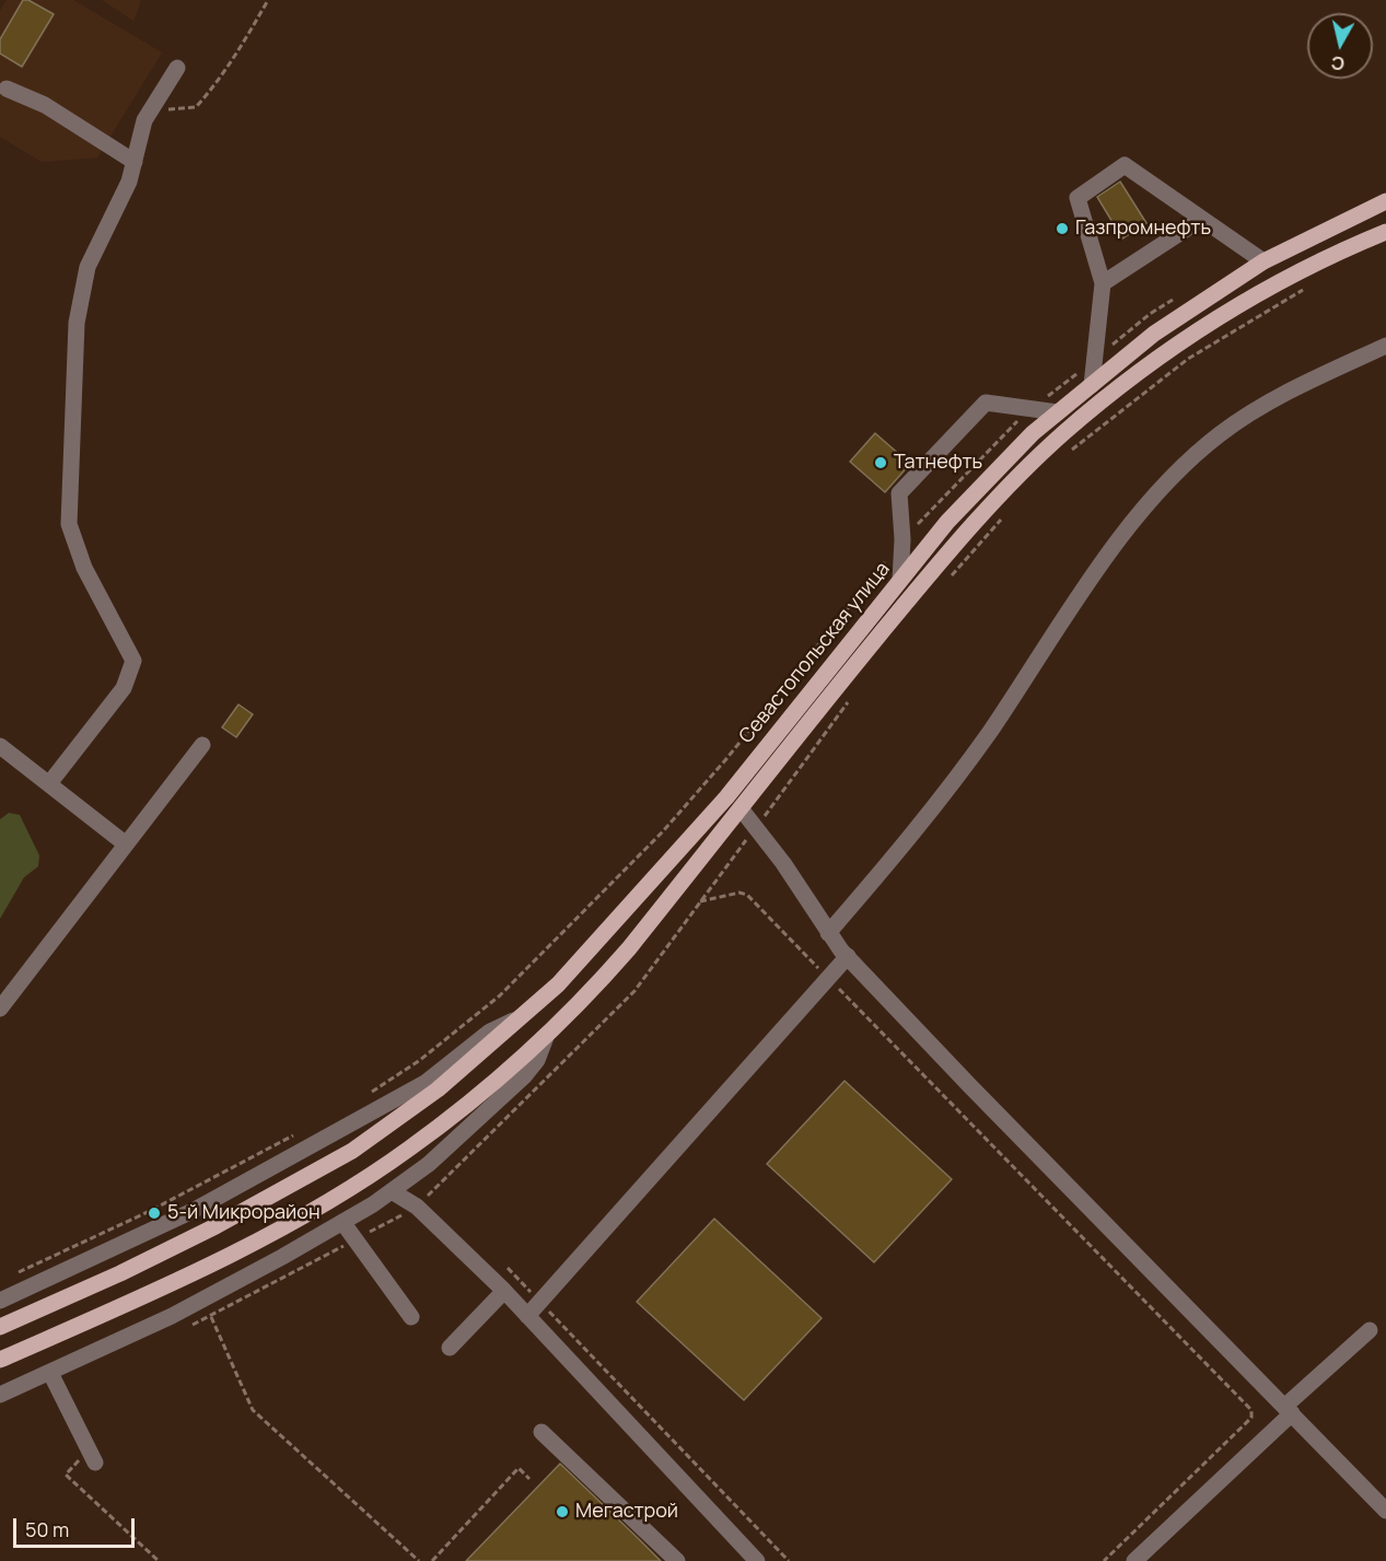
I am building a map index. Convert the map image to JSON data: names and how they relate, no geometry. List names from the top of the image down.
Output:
{
  "streets": {
    "main road": ["Севастопольская улица"]
  },
  "places": [
    "Газпромнефть",
    "Татнефть",
    "5-й Микрорайон",
    "Мегастрой"
  ],
  "scale_bar": "50 m",
  "north": "bottom"
}
